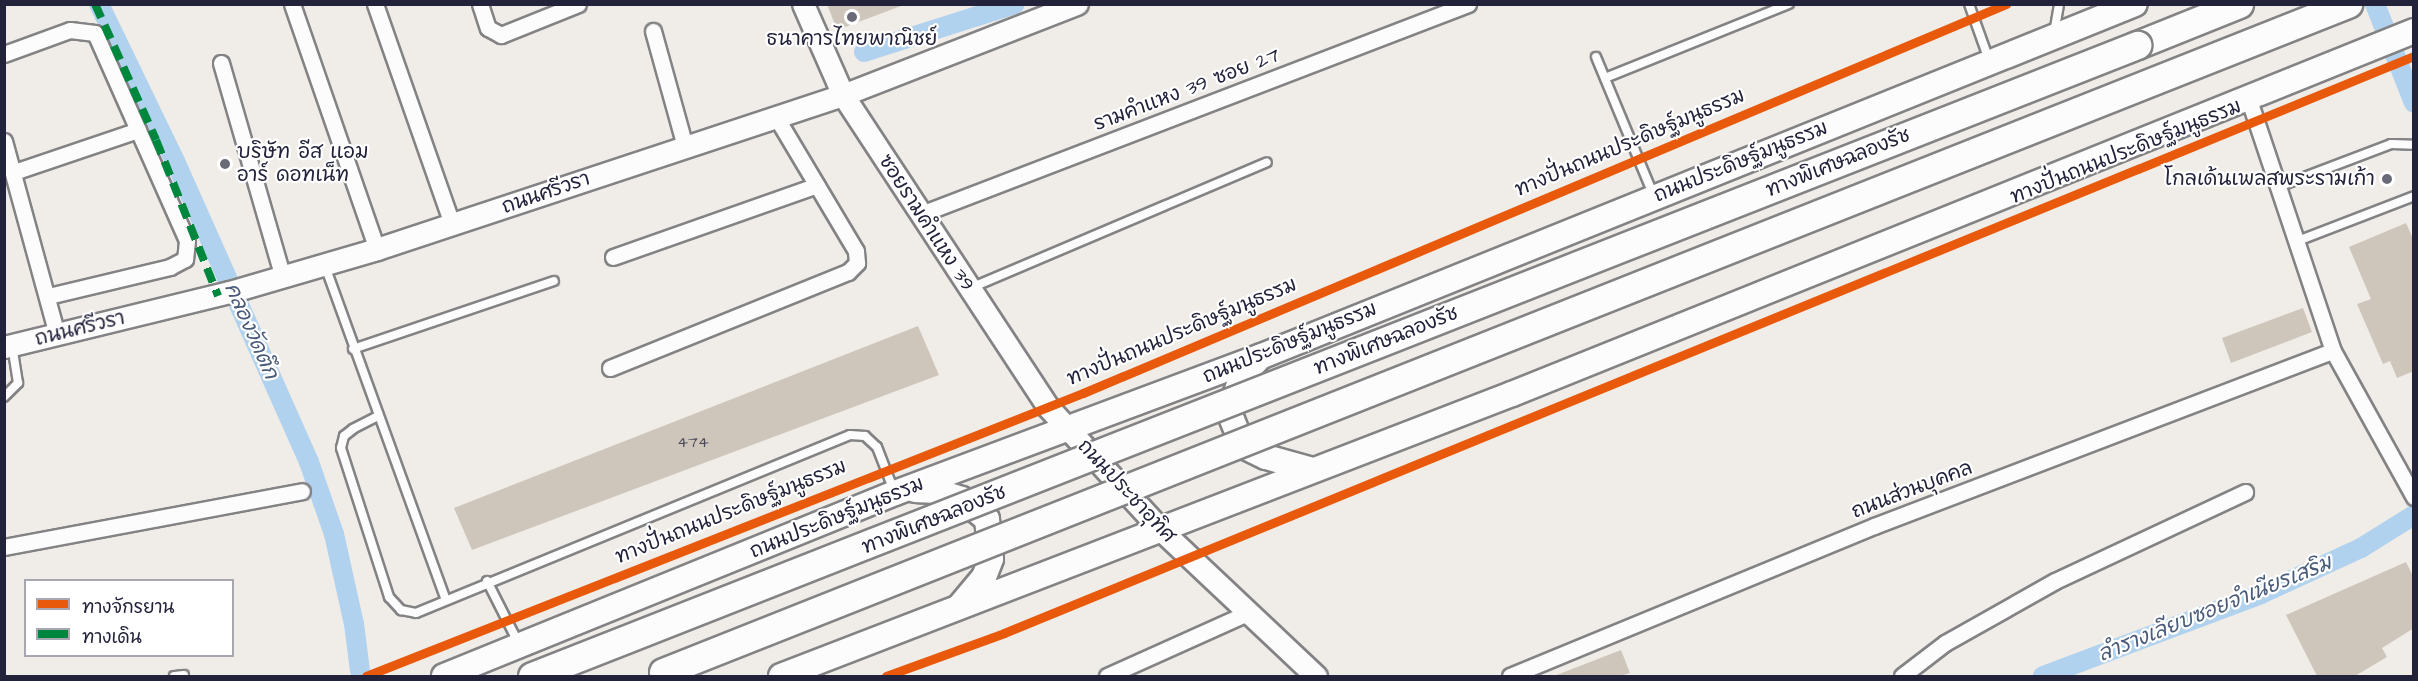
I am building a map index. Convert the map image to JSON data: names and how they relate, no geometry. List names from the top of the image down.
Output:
{
  "streets": {
    "highway": ["ทางพิเศษฉลองรัช"],
    "main road": ["ถนนประดิษฐ์มนูธรรม"],
    "street": [
      "รามคำแหง 39 ซอย 27",
      "ถนนศรีวรา",
      "ซอยรามคำแหง 39",
      "ถนนส่วนบุคคล",
      "ถนนประชาอุทิศ"
    ],
    "cycle path": ["ทางปั่นถนนประดิษฐ์มนูธรรม"]
  },
  "crossings": [
    ["รามคำแหง 39 ซอย 27", "ซอยรามคำแหง 39"],
    ["ถนนประดิษฐ์มนูธรรม", "ซอยรามคำแหง 39"],
    ["ถนนประดิษฐ์มนูธรรม", "ถนนประชาอุทิศ"],
    ["ถนนศรีวรา", "ซอยรามคำแหง 39"],
    ["ซอยรามคำแหง 39", "ถนนประชาอุทิศ"]
  ],
  "water": ["คลองวัดตึก", "ลำรางเลียบซอยจำเนียรเสริม"],
  "places": ["ธนาคารไทยพาณิชย์", "บริษัท อีส แอม อาร์ ดอทเน็ท", "โกลเด้นเพลสพระรามเก้า"],
  "house_numbers": ["474"],
  "legend": ["ทางจักรยาน", "ทางเดิน"]
}
